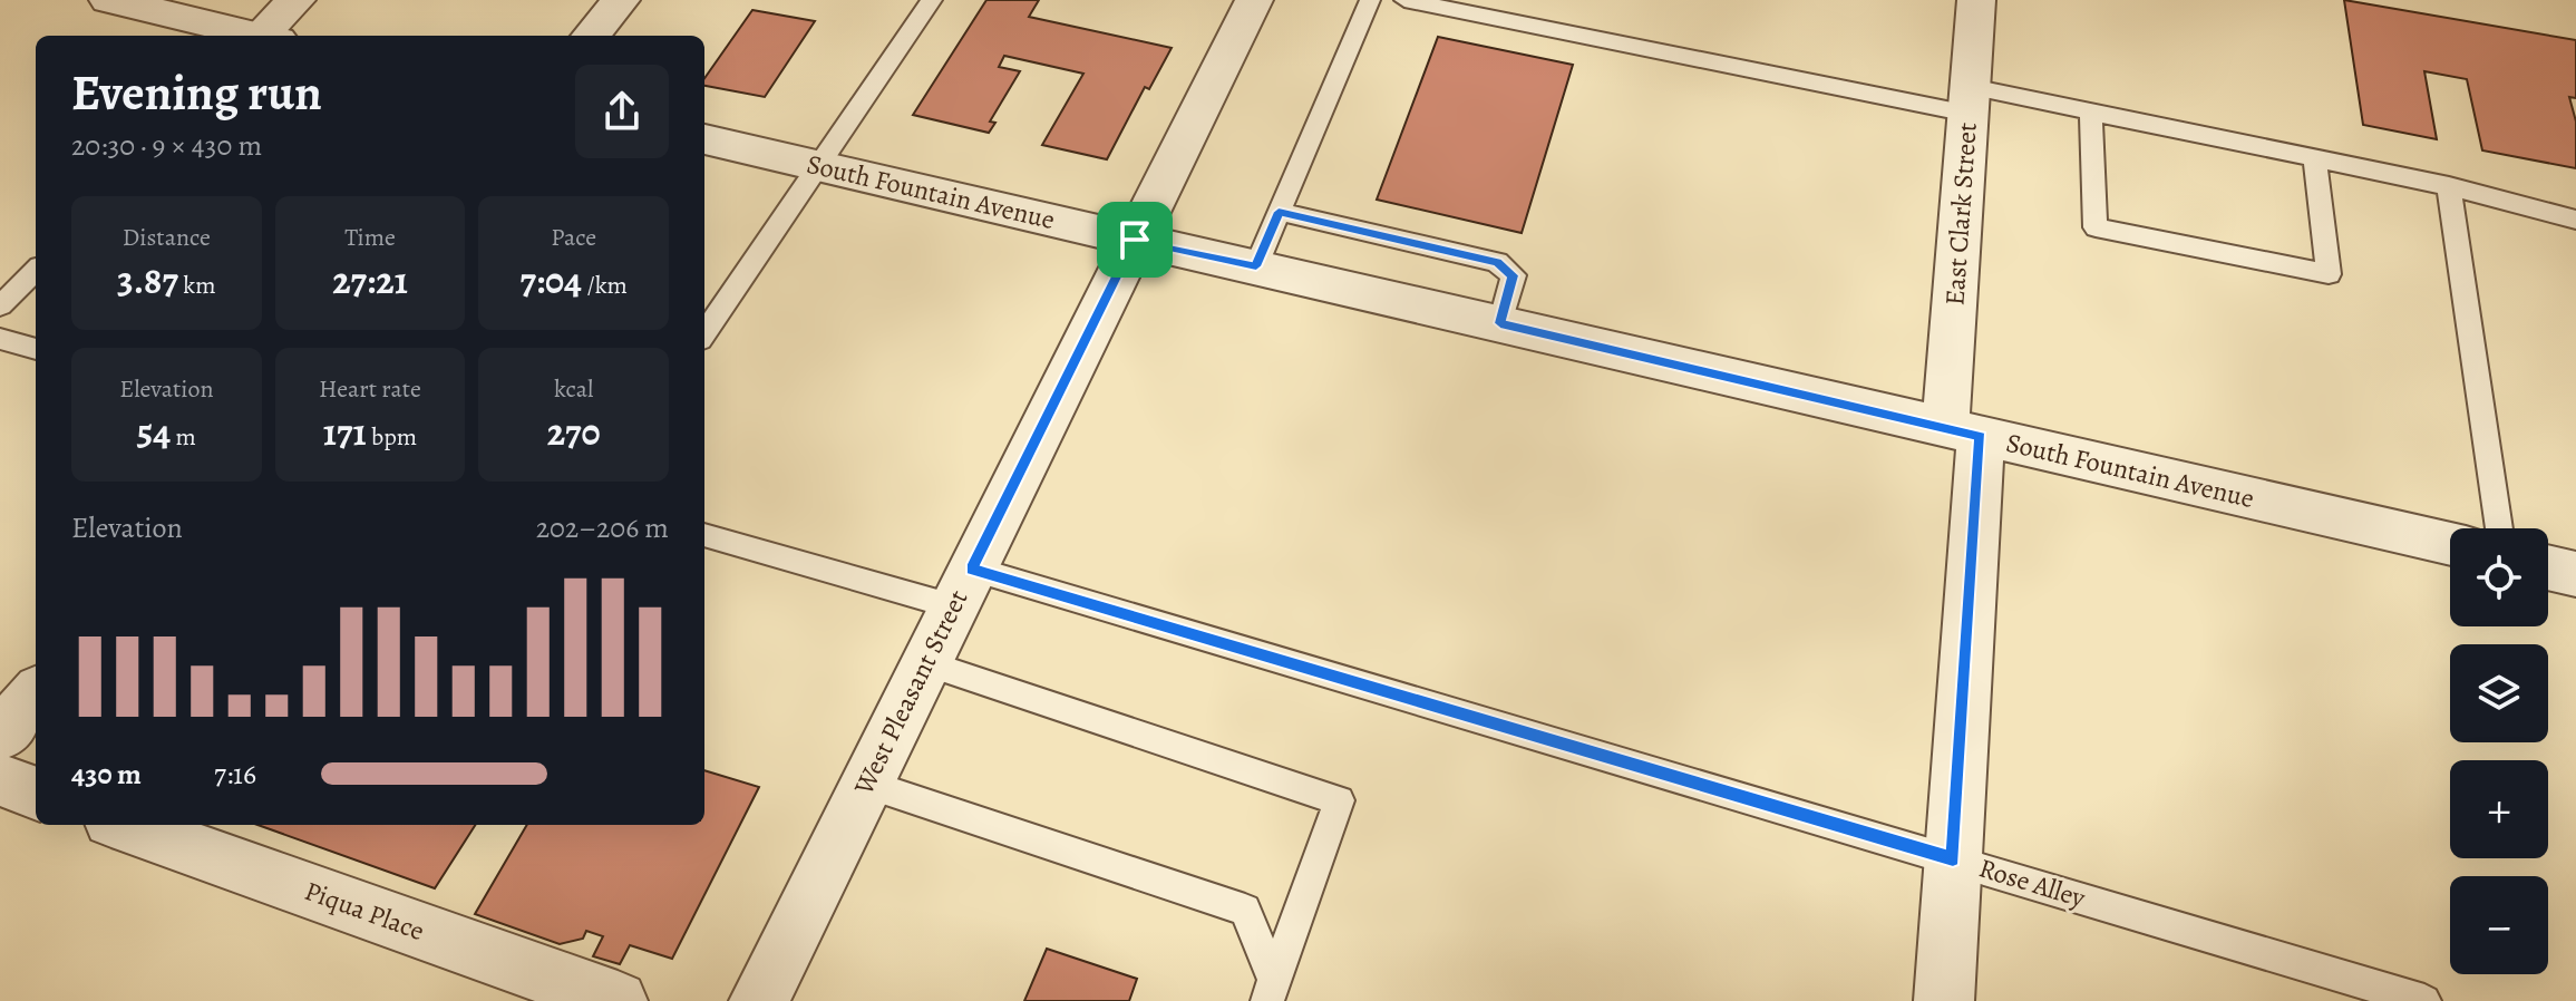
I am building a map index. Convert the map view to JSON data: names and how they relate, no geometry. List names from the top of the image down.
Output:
{
  "streets": {
    "street": [
      "South Fountain Avenue",
      "East Clark Street",
      "West Pleasant Street",
      "Piqua Place"
    ],
    "lane": ["Rose Alley"]
  },
  "crossings": [
    ["South Fountain Avenue", "East Clark Street"],
    ["South Fountain Avenue", "West Pleasant Street"],
    ["East Clark Street", "Rose Alley"],
    ["West Pleasant Street", "Rose Alley"]
  ],
  "page": {
    "heading": ["Evening run", "20:30 · 9 × 430 m"],
    "stats": [
      ["Distance", "3.87 km"],
      ["Time", "27:21"],
      ["Pace", "7:04 /km"],
      ["Elevation", "54 m"],
      ["Heart rate", "171 bpm"],
      ["kcal", "270"]
    ],
    "chart": ["Elevation", "202–206 m"],
    "map_buttons": ["+", "−"],
    "list": [
      {
        "name": "430 m",
        "note": "7:16"
      }
    ]
  }
}
